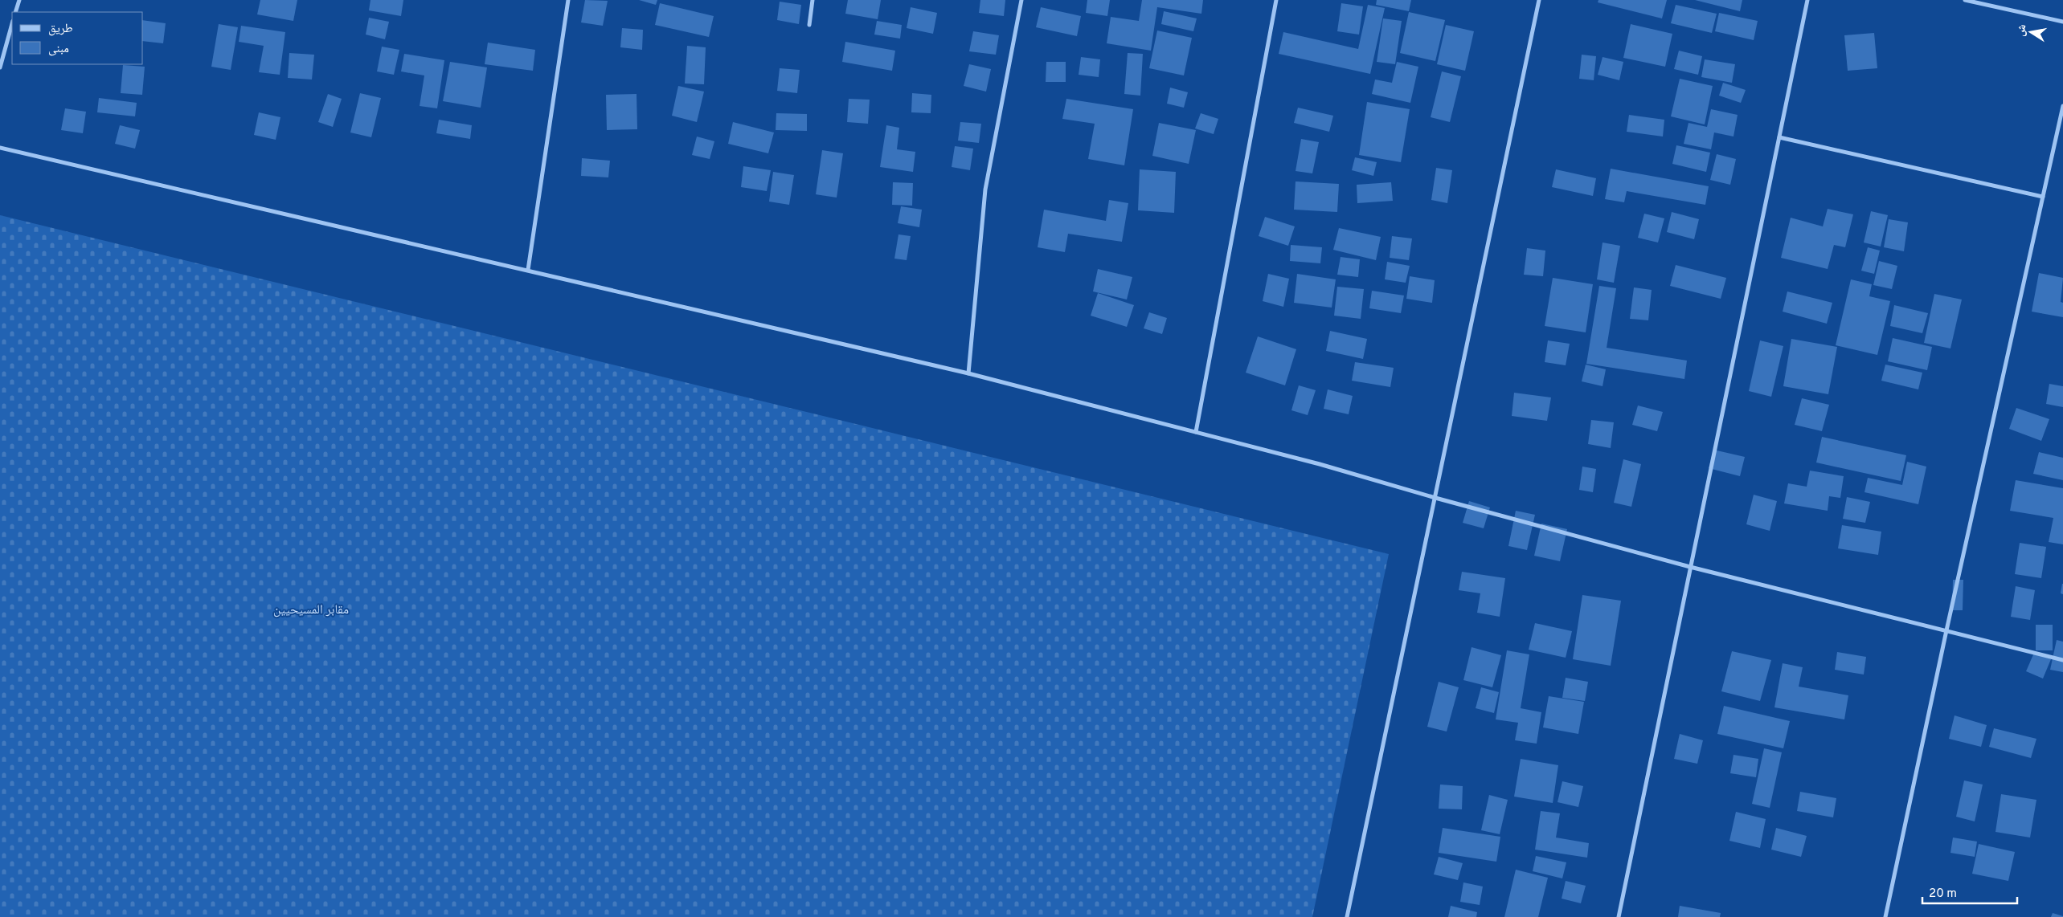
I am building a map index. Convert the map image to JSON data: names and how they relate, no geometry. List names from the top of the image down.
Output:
{
  "parks": ["مقابر المسيحيين"],
  "legend": ["طريق", "مبنى"],
  "scale_bar": "20 m",
  "north": "left"
}
